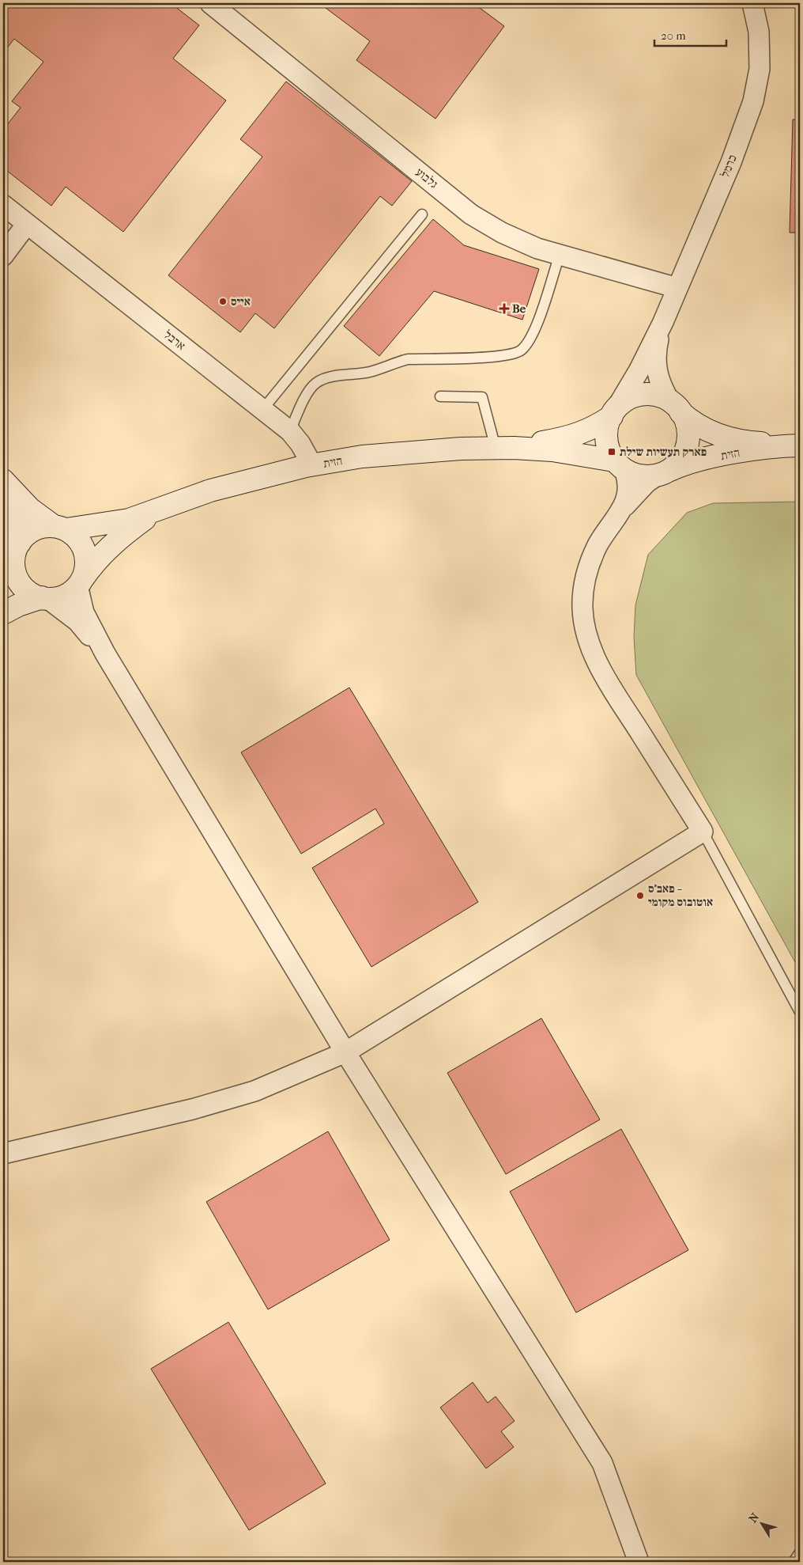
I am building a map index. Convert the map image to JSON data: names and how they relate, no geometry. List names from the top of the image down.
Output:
{
  "streets": {
    "street": [
      "כרמל",
      "גלבוע",
      "ארבל",
      "הזית"
    ]
  },
  "crossings": [
    ["כרמל", "גלבוע"],
    ["כרמל", "הזית"],
    ["ארבל", "הזית"]
  ],
  "places": {
    "other": ["אייס", "פאב'ס - אוטובוס מקומי"],
    "health": ["Be"],
    "transit": ["פארק תעשיות שילת"]
  },
  "scale_bar": "20 m",
  "north": "top left"
}
